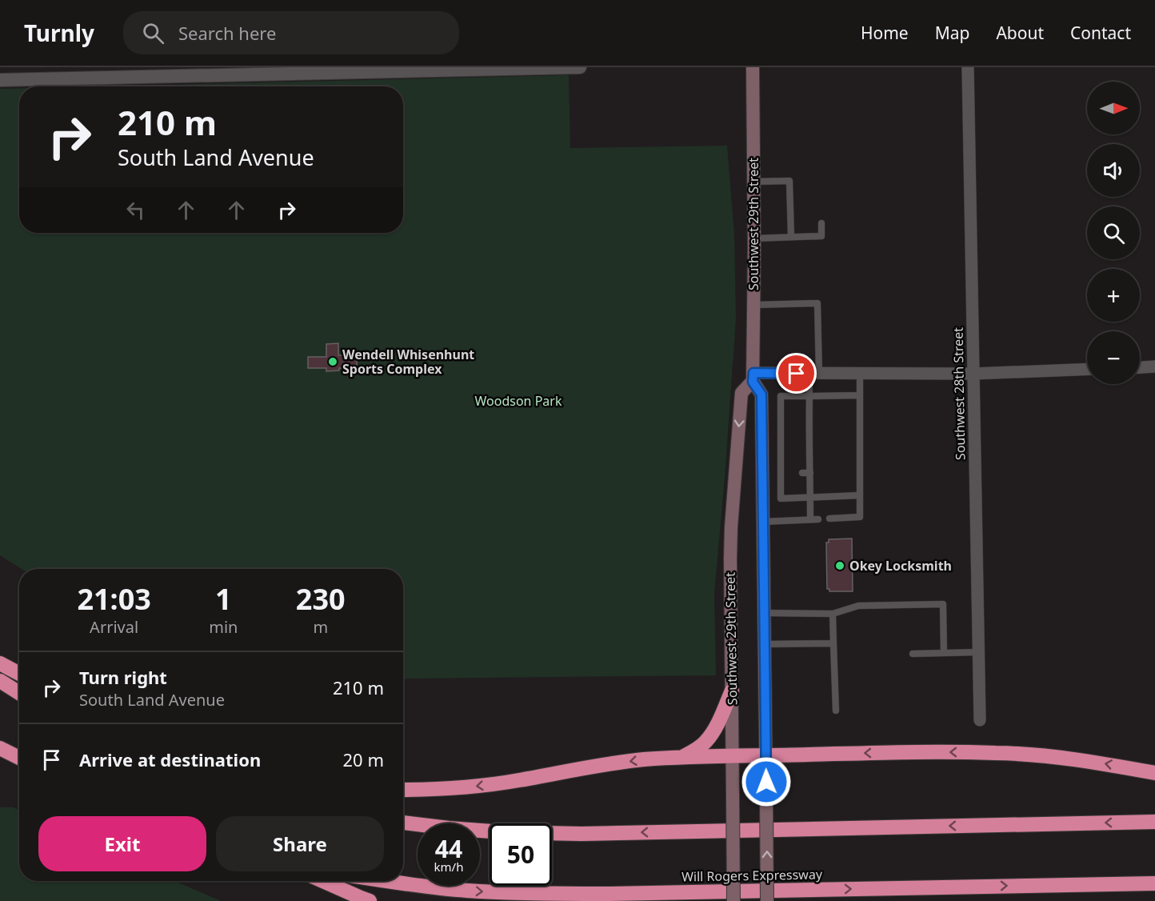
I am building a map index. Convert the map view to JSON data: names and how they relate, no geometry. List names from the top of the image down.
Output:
{
  "streets": {
    "highway": ["Will Rogers Expressway"],
    "main road": ["Southwest 29th Street"],
    "street": ["Southwest 28th Street"]
  },
  "parks": ["Woodson Park"],
  "places": ["Wendell Whisenhunt Sports Complex", "Okey Locksmith"],
  "north": "right",
  "page": {
    "header": "Turnly",
    "search": "Search here",
    "nav": [
      "Home",
      "Map",
      "About",
      "Contact"
    ],
    "map_buttons": ["+", "−"],
    "turn": ["210 m", "South Land Avenue"],
    "eta": [
      "21:03",
      "Arrival",
      "1",
      "min",
      "230",
      "m"
    ],
    "list": [
      {
        "name": "Turn right",
        "note": "South Land Avenue",
        "value": "210 m"
      },
      {
        "name": "Arrive at destination",
        "value": "20 m"
      }
    ],
    "buttons": ["Exit", "Share"],
    "speed": "44 km/h",
    "limit": "50"
  }
}
